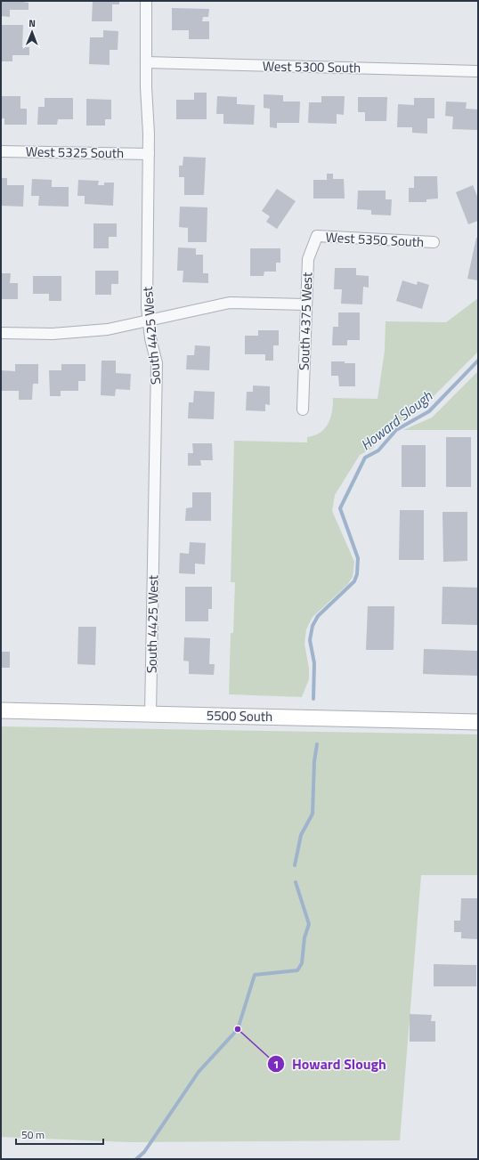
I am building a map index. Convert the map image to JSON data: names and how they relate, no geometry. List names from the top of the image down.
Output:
{
  "streets": {
    "main road": ["5500 South"],
    "street": [
      "West 5300 South",
      "West 5325 South",
      "West 5350 South",
      "South 4375 West",
      "South 4425 West"
    ]
  },
  "crossings": [
    ["West 5300 South", "South 4425 West"],
    ["West 5325 South", "South 4425 West"],
    ["West 5350 South", "South 4375 West"],
    ["South 4425 West", "5500 South"]
  ],
  "water": ["Howard Slough"],
  "places": ["Howard Slough"],
  "scale_bar": "50 m",
  "north": "top"
}
